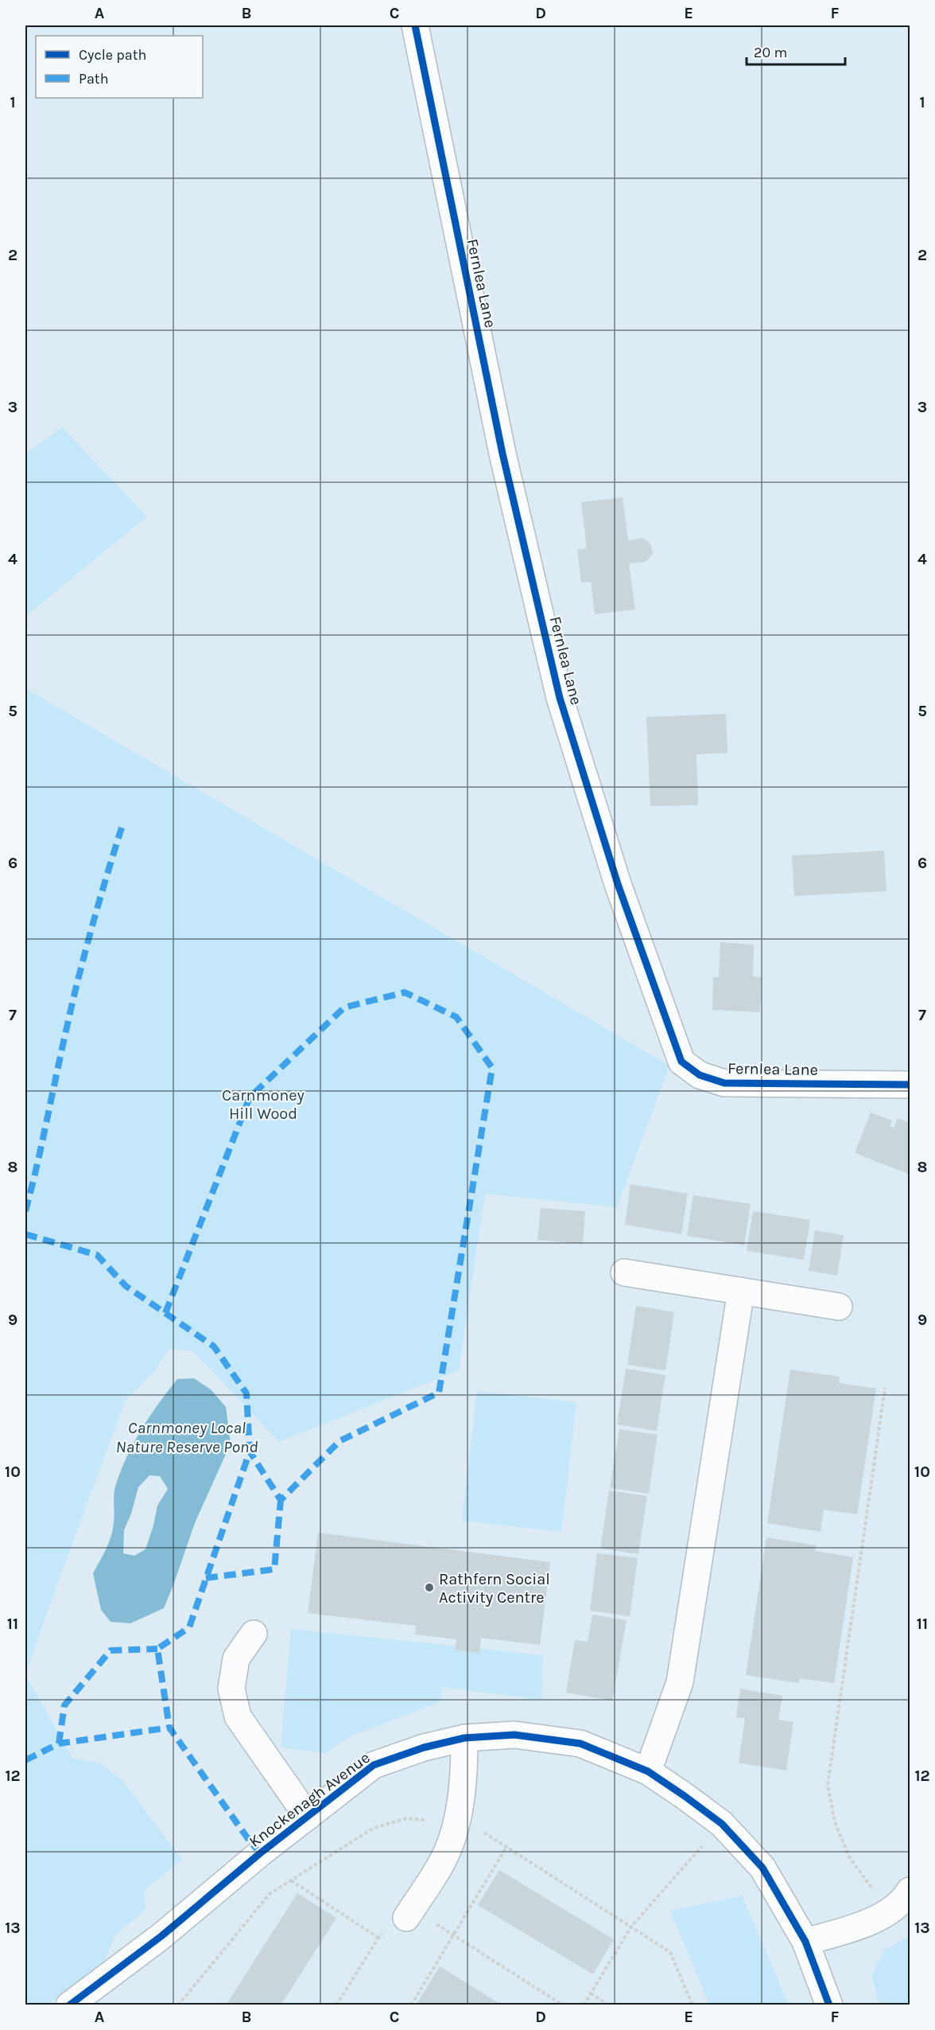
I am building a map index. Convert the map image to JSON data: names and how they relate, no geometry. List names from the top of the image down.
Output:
{
  "streets": {
    "street": ["Fernlea Lane", "Knockenagh Avenue"]
  },
  "water": ["Carnmoney Local Nature Reserve Pond"],
  "parks": ["Carnmoney Hill Wood"],
  "places": ["Rathfern Social Activity Centre"],
  "legend": ["Cycle path", "Path"],
  "scale_bar": "20 m",
  "grid": {
    "columns": [
      "A",
      "B",
      "C",
      "D",
      "E",
      "F"
    ],
    "rows": [
      "1",
      "2",
      "3",
      "4",
      "5",
      "6",
      "7",
      "8",
      "9",
      "10",
      "11",
      "12",
      "13"
    ]
  }
}
